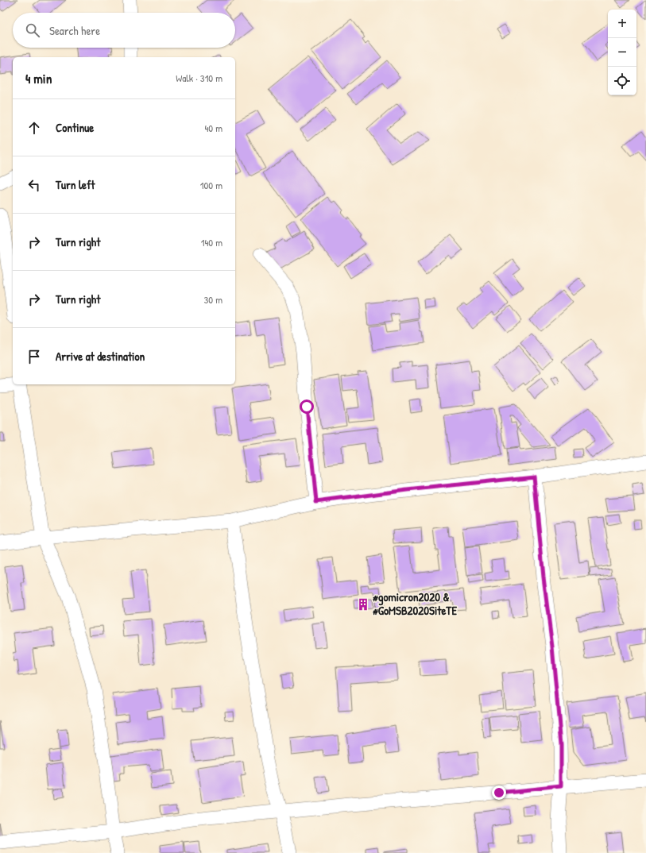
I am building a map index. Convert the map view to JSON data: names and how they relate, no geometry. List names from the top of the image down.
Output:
{
  "places": {
    "building": ["#gomicron2020 & #GoMSB2020SiteTE"]
  },
  "page": {
    "map_buttons": ["+", "−"],
    "search": "Search here",
    "heading": ["4 min", "Walk · 310 m"],
    "list": [
      ["Continue", "40 m"],
      ["Turn left", "100 m"],
      ["Turn right", "140 m"],
      ["Turn right", "30 m"],
      "Arrive at destination"
    ]
  }
}
